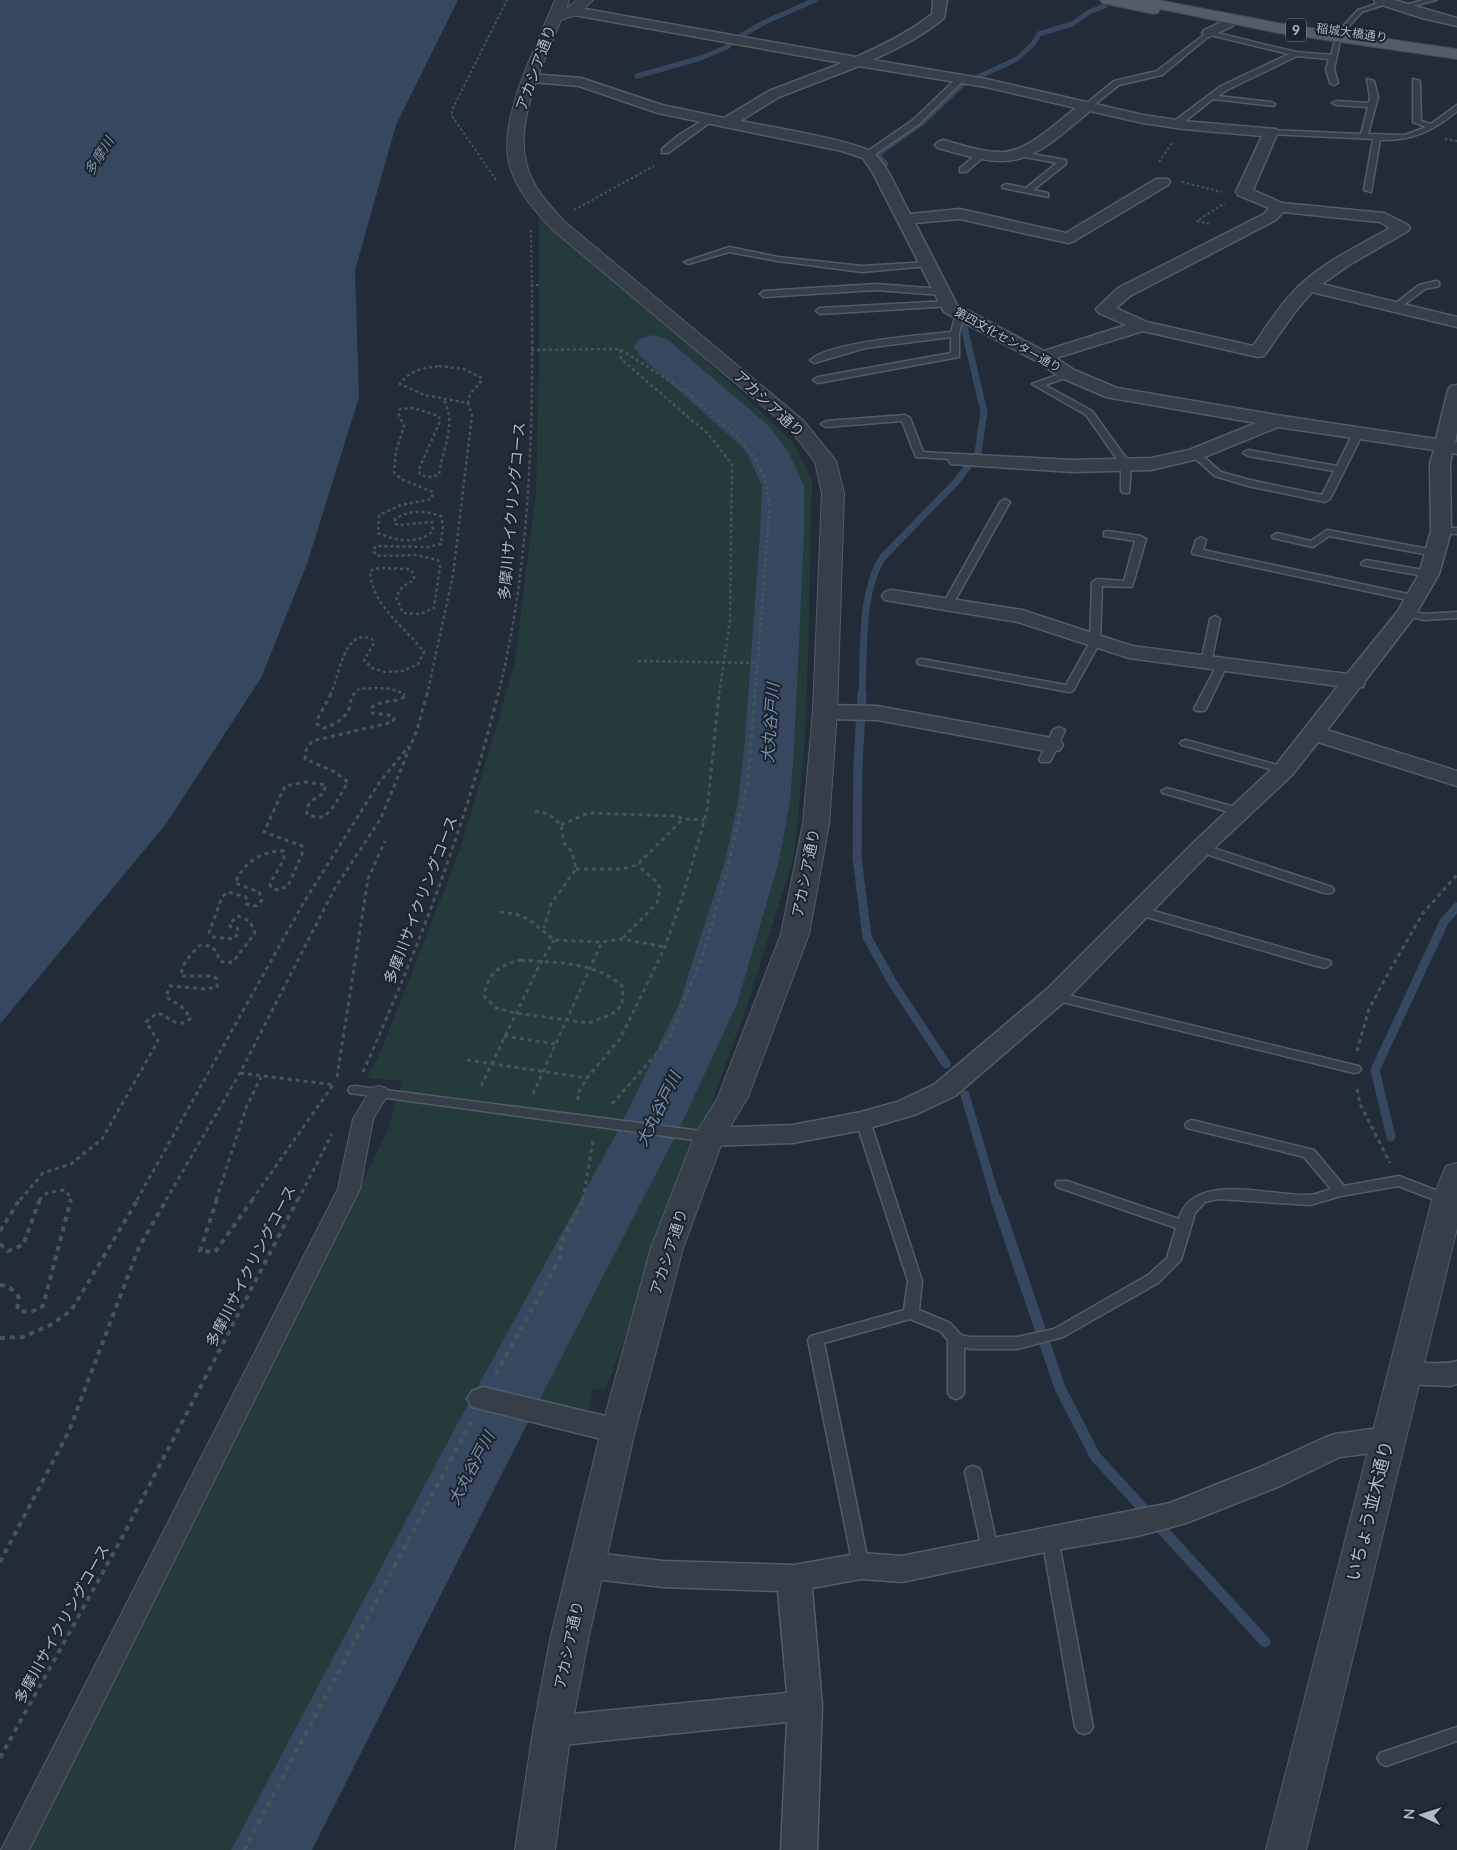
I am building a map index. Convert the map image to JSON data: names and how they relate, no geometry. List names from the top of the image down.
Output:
{
  "streets": {
    "main road": ["9", "稲城大橋通り"],
    "street": ["アカシア通り", "第四文化センター通り", "いちょう並木通り"],
    "path": ["多摩川サイクリングコース"]
  },
  "water": ["多摩川", "大丸谷戸川"],
  "north": "left"
}
